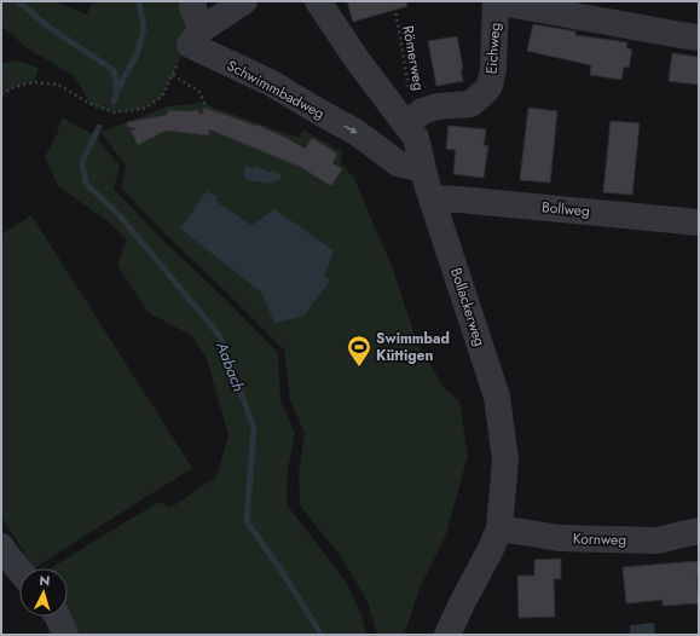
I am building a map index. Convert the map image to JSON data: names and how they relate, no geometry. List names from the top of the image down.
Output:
{
  "streets": {
    "street": [
      "Eichweg",
      "Schwimmbadweg",
      "Bollweg",
      "Bollackerweg",
      "Kornweg"
    ],
    "path": ["Römerweg"]
  },
  "crossings": [
    ["Eichweg", "Römerweg"],
    ["Eichweg", "Bollackerweg"],
    ["Römerweg", "Bollackerweg"],
    ["Schwimmbadweg", "Bollackerweg"],
    ["Bollweg", "Bollackerweg"],
    ["Bollackerweg", "Kornweg"]
  ],
  "one_way": ["Schwimmbadweg"],
  "water": ["Aabach"],
  "places": {
    "sports": ["Swimmbad Küttigen"]
  },
  "north": "top"
}
